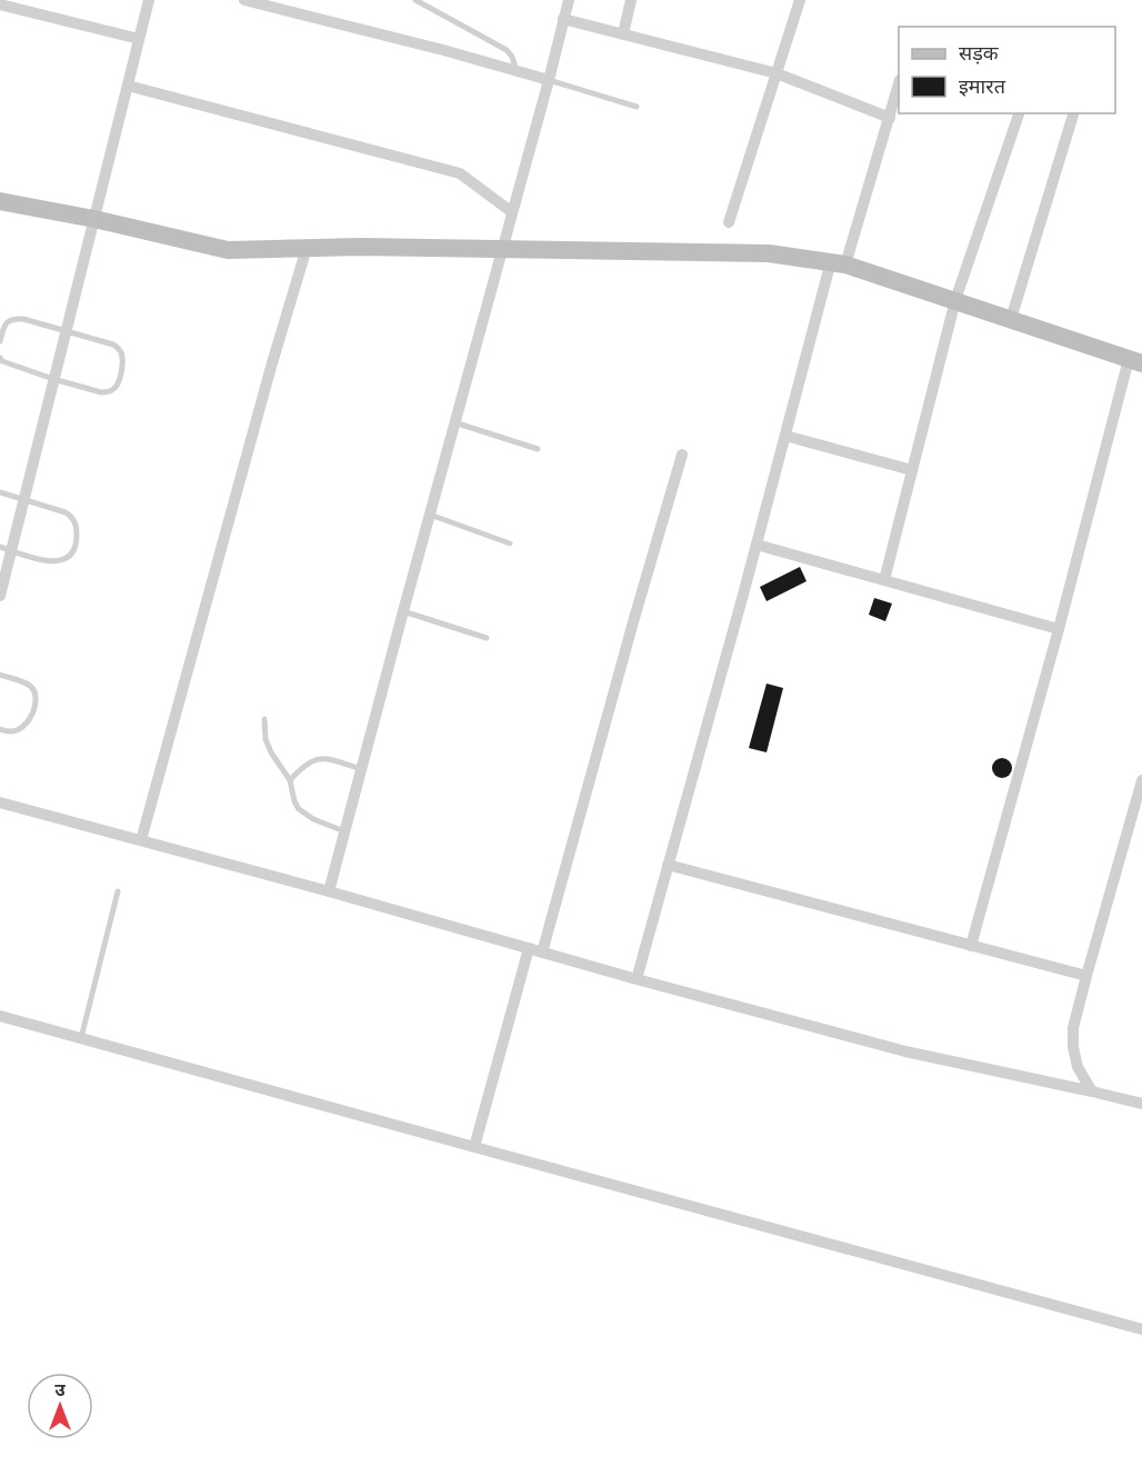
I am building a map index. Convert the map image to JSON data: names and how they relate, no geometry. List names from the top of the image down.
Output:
{
  "legend": ["सड़क", "इमारत"],
  "north": "top"
}
